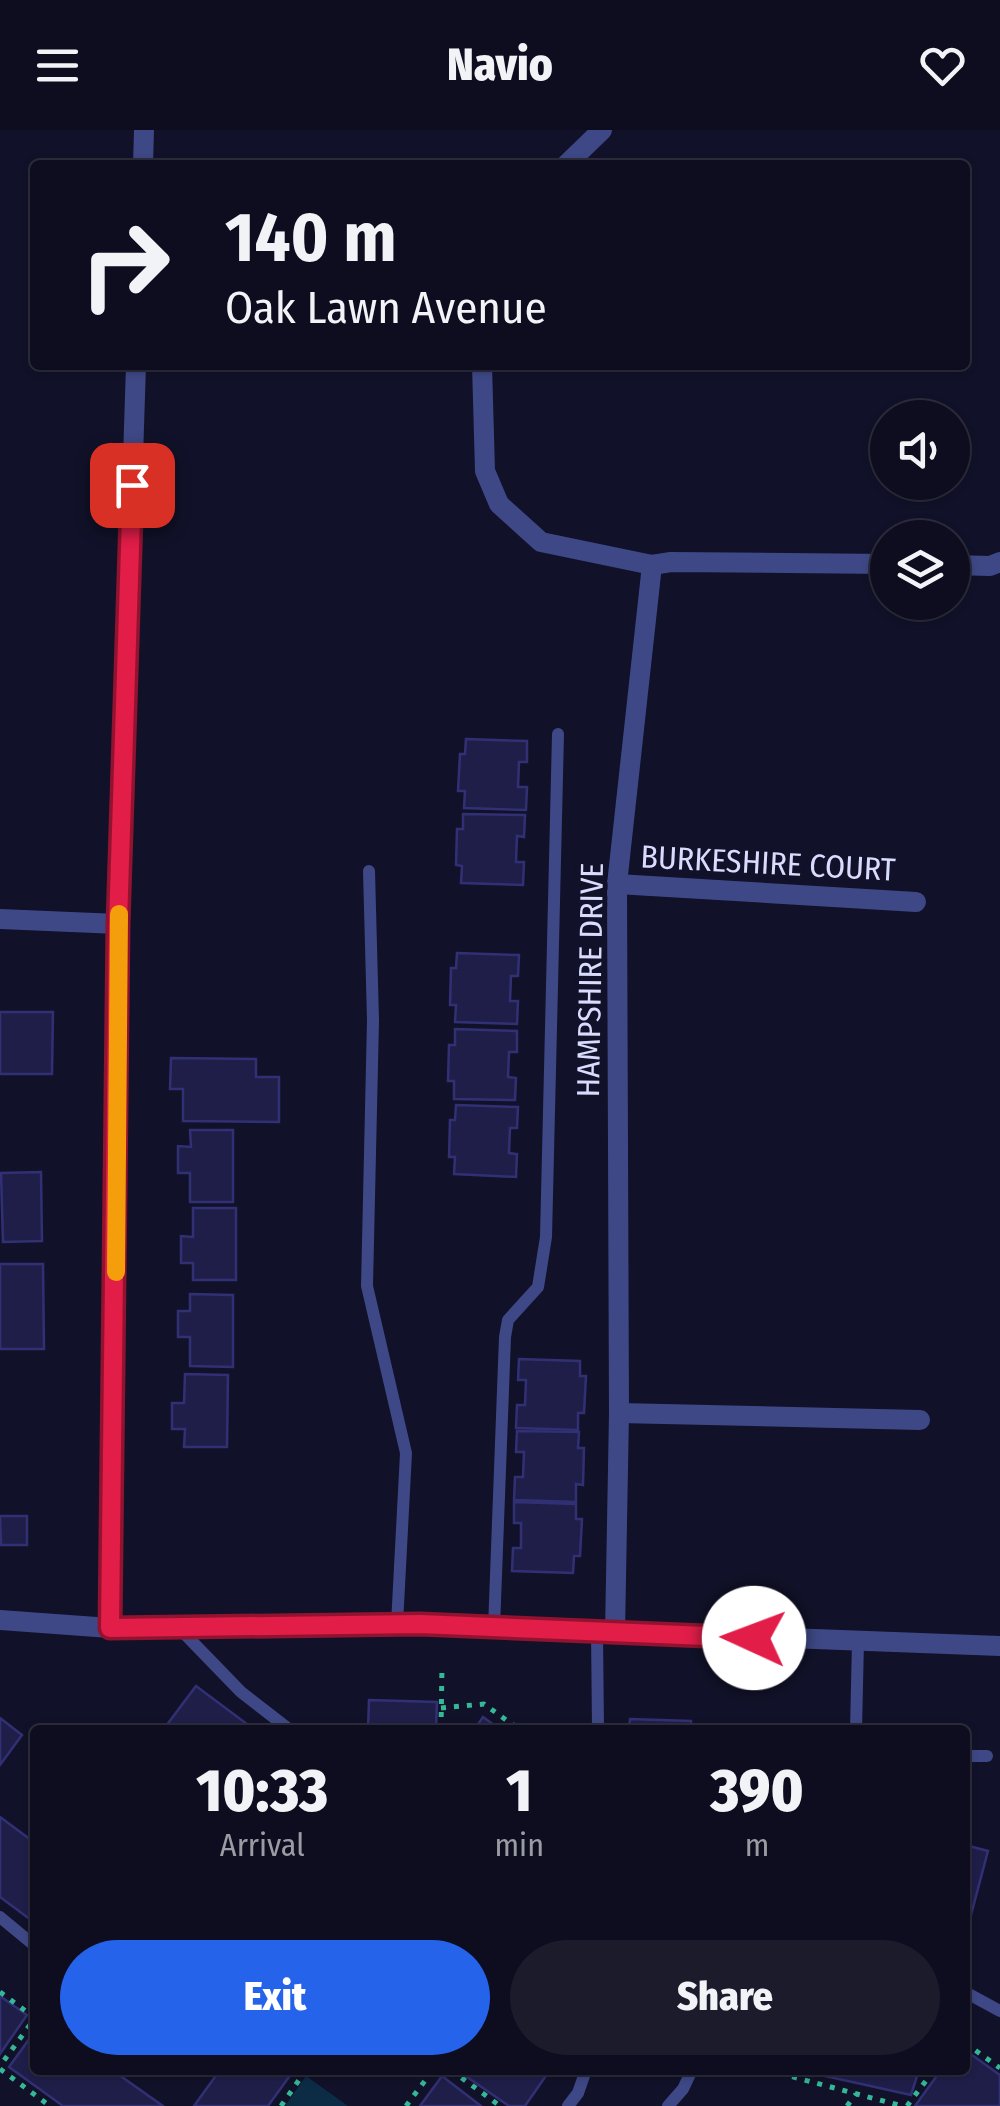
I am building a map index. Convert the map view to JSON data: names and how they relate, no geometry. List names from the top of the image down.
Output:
{
  "streets": {
    "street": ["BURKESHIRE COURT", "HAMPSHIRE DRIVE"]
  },
  "crossings": [
    ["BURKESHIRE COURT", "HAMPSHIRE DRIVE"]
  ],
  "page": {
    "header": "Navio",
    "turn": ["140 m", "Oak Lawn Avenue"],
    "eta": [
      "10:33",
      "Arrival",
      "1",
      "min",
      "390",
      "m"
    ],
    "buttons": ["Exit", "Share"]
  }
}
